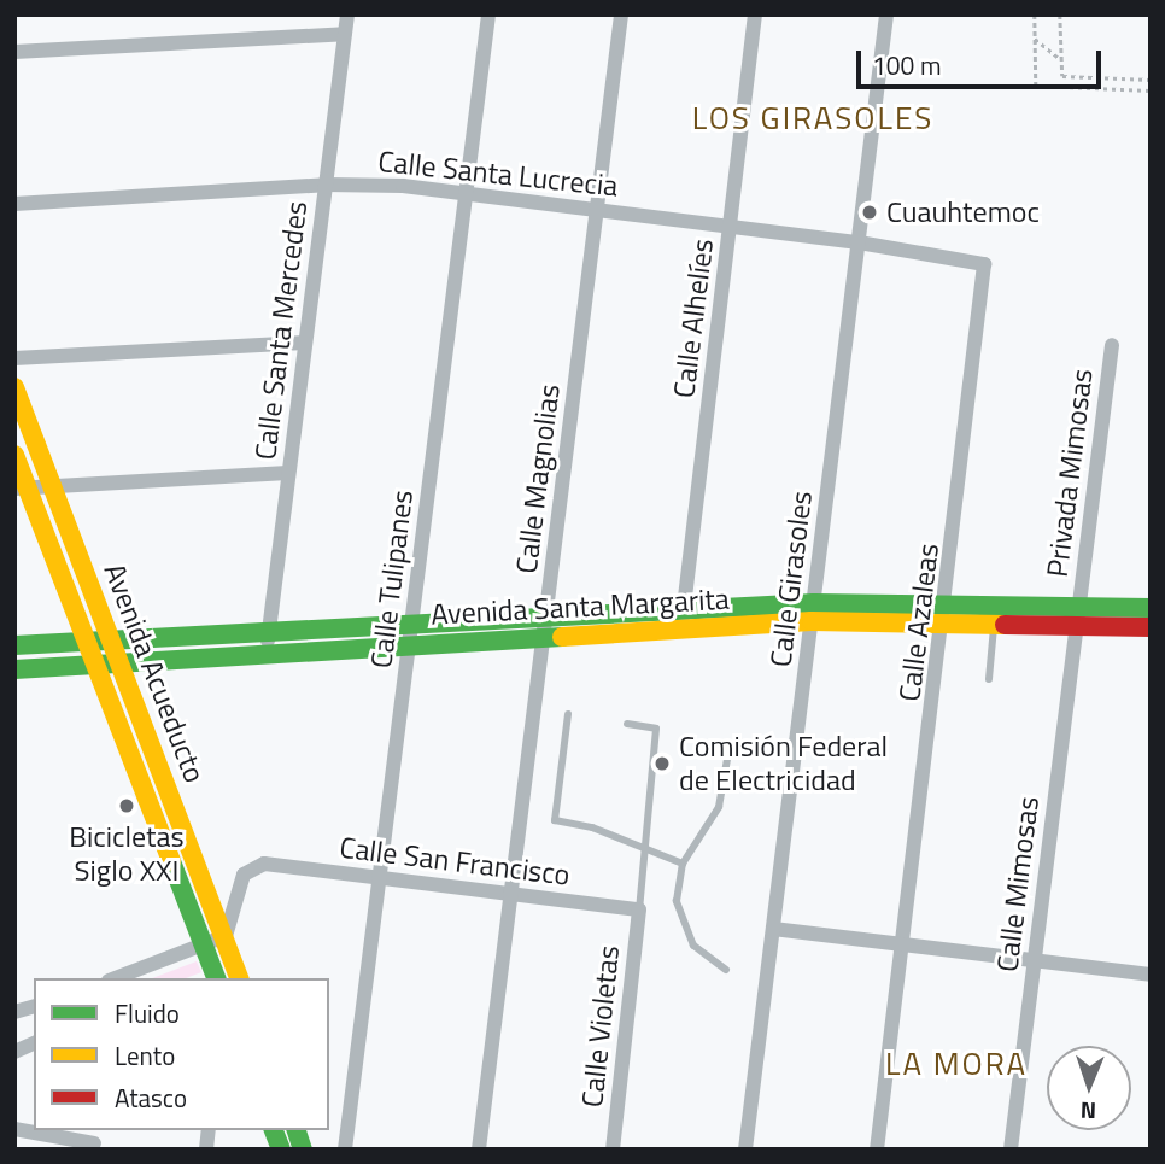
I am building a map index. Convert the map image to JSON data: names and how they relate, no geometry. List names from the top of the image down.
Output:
{
  "streets": {
    "main road": ["Avenida Santa Margarita", "Avenida Acueducto"],
    "street": [
      "Calle Santa Lucrecia",
      "Calle Alhelíes",
      "Calle Santa Mercedes",
      "Privada Mimosas",
      "Calle Magnolias",
      "Calle Tulipanes",
      "Calle Girasoles",
      "Calle Azaleas",
      "Calle San Francisco",
      "Calle Mimosas",
      "Calle Violetas"
    ]
  },
  "crossings": [
    ["Calle Santa Lucrecia", "Calle Alhelíes"],
    ["Calle Santa Lucrecia", "Calle Santa Mercedes"],
    ["Calle Santa Lucrecia", "Calle Magnolias"],
    ["Calle Santa Lucrecia", "Calle Tulipanes"],
    ["Calle Santa Lucrecia", "Calle Girasoles"],
    ["Calle Santa Lucrecia", "Calle Azaleas"],
    ["Calle Alhelíes", "Avenida Santa Margarita"],
    ["Calle Santa Mercedes", "Avenida Santa Margarita"],
    ["Privada Mimosas", "Avenida Santa Margarita"],
    ["Privada Mimosas", "Calle Mimosas"],
    ["Calle Magnolias", "Avenida Santa Margarita"],
    ["Calle Magnolias", "Calle San Francisco"],
    ["Calle Tulipanes", "Avenida Santa Margarita"],
    ["Calle Tulipanes", "Calle San Francisco"],
    ["Calle Girasoles", "Avenida Santa Margarita"],
    ["Avenida Santa Margarita", "Calle Azaleas"],
    ["Avenida Santa Margarita", "Avenida Acueducto"],
    ["Avenida Santa Margarita", "Calle Mimosas"],
    ["Avenida Acueducto", "Calle San Francisco"],
    ["Calle San Francisco", "Calle Violetas"]
  ],
  "districts": ["LOS GIRASOLES", "LA MORA"],
  "places": ["Cuauhtemoc", "Comisión Federal de Electricidad", "Bicicletas Siglo XXI"],
  "legend": ["Fluido", "Lento", "Atasco"],
  "scale_bar": "100 m",
  "north": "bottom"
}
